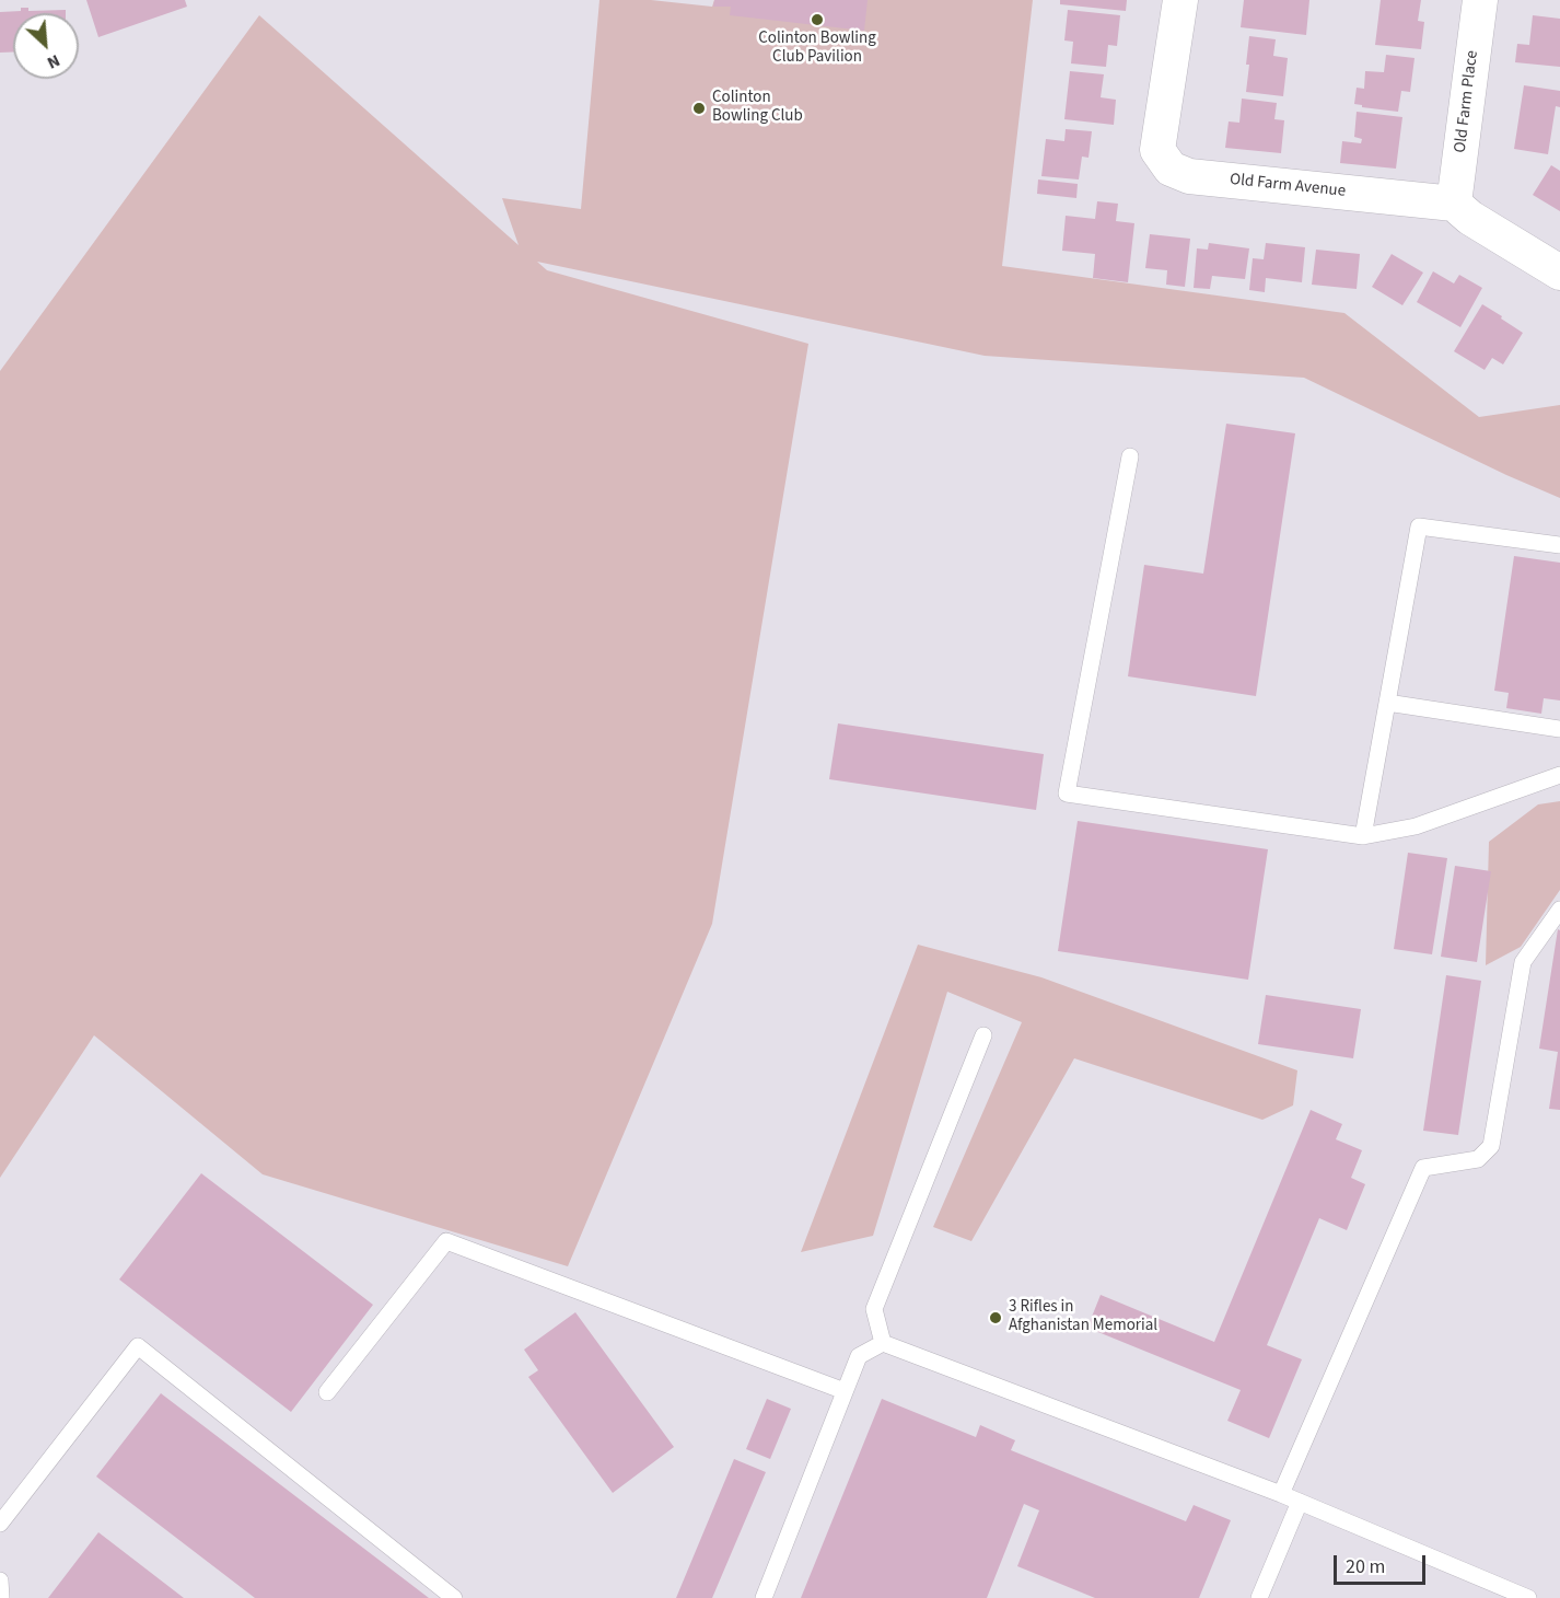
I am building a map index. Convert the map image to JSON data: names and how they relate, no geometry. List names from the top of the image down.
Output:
{
  "streets": {
    "street": ["Old Farm Place", "Old Farm Avenue"]
  },
  "crossings": [
    ["Old Farm Place", "Old Farm Avenue"]
  ],
  "places": ["Colinton Bowling Club Pavilion", "Colinton Bowling Club", "3 Rifles in Afghanistan Memorial"],
  "scale_bar": "20 m",
  "north": "bottom right"
}
